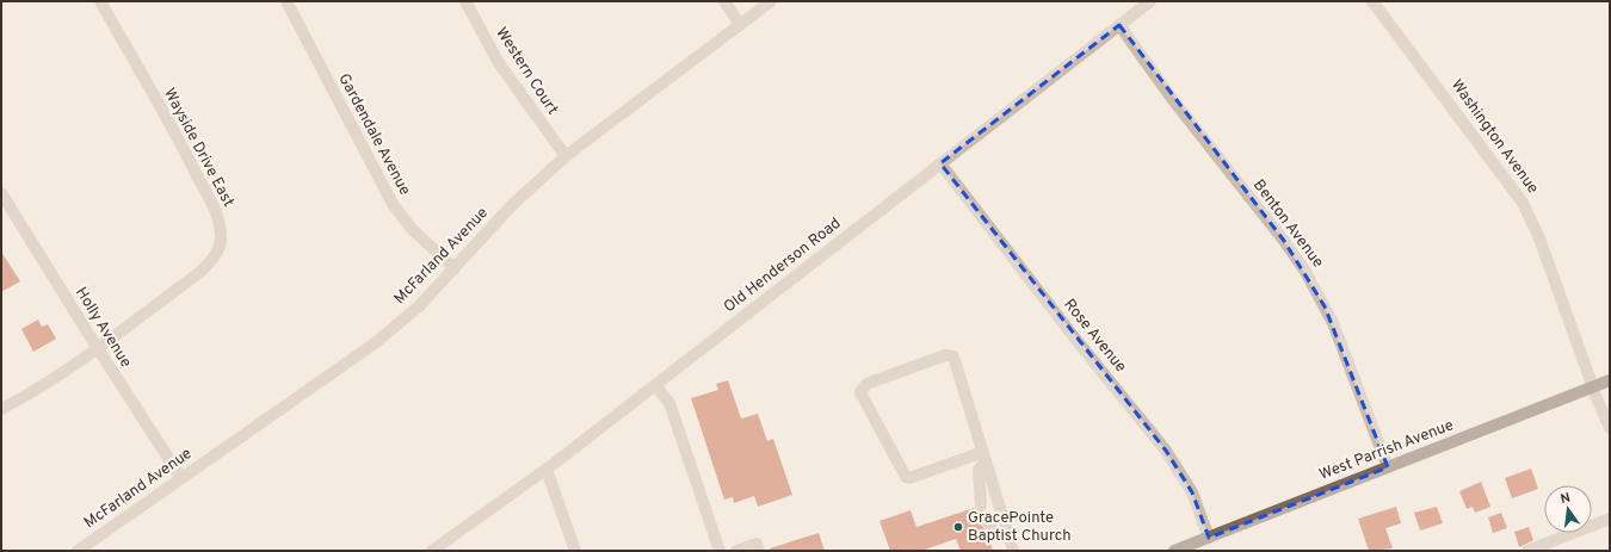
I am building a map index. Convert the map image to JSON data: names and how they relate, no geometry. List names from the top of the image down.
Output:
{
  "streets": {
    "main road": ["West Parrish Avenue"],
    "street": [
      "Western Court",
      "Gardendale Avenue",
      "Washington Avenue",
      "Wayside Drive East",
      "Benton Avenue",
      "McFarland Avenue",
      "Old Henderson Road",
      "Holly Avenue",
      "Rose Avenue"
    ]
  },
  "crossings": [
    ["Western Court", "McFarland Avenue"],
    ["Gardendale Avenue", "McFarland Avenue"],
    ["Washington Avenue", "West Parrish Avenue"],
    ["Wayside Drive East", "Holly Avenue"],
    ["Benton Avenue", "Old Henderson Road"],
    ["Benton Avenue", "West Parrish Avenue"],
    ["McFarland Avenue", "Holly Avenue"],
    ["Old Henderson Road", "Rose Avenue"],
    ["Rose Avenue", "West Parrish Avenue"]
  ],
  "places": ["GracePointe Baptist Church"],
  "north": "top"
}
